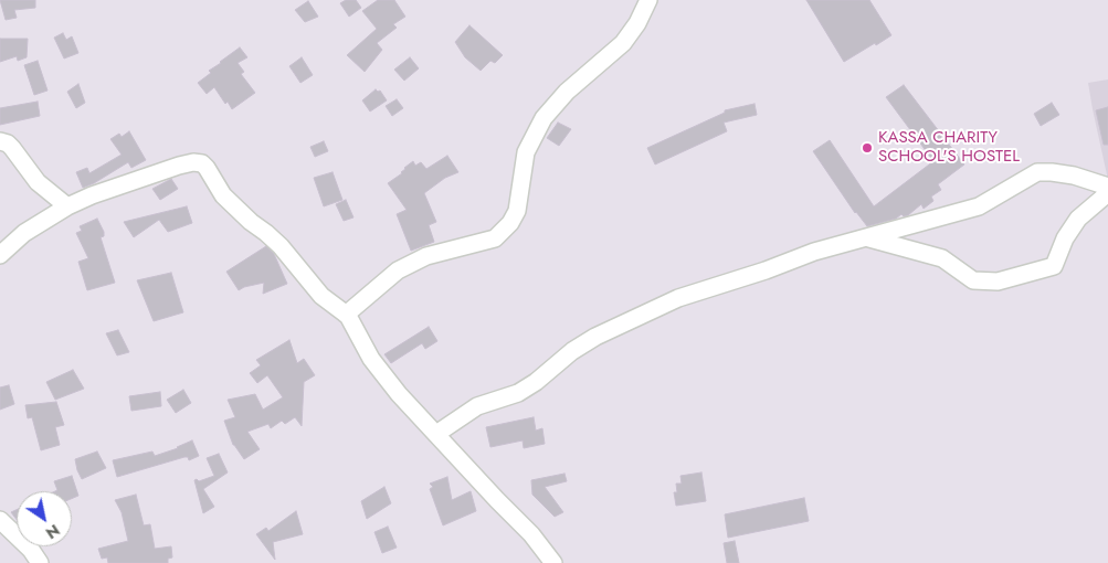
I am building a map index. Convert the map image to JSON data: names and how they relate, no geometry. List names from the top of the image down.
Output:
{
  "places": ["KASSA CHARITY SCHOOL'S HOSTEL"],
  "north": "bottom right"
}
